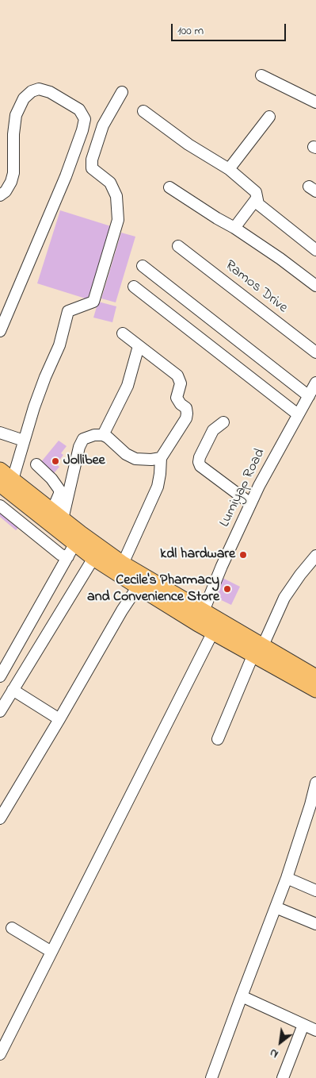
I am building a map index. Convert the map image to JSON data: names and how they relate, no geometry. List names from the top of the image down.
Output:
{
  "streets": {
    "street": ["Ramos Drive", "Lumiyap Road"]
  },
  "places": ["Jollibee", "kdl hardware", "Cecile's Pharmacy and Convenience Store"],
  "scale_bar": "100 m",
  "north": "bottom left"
}
